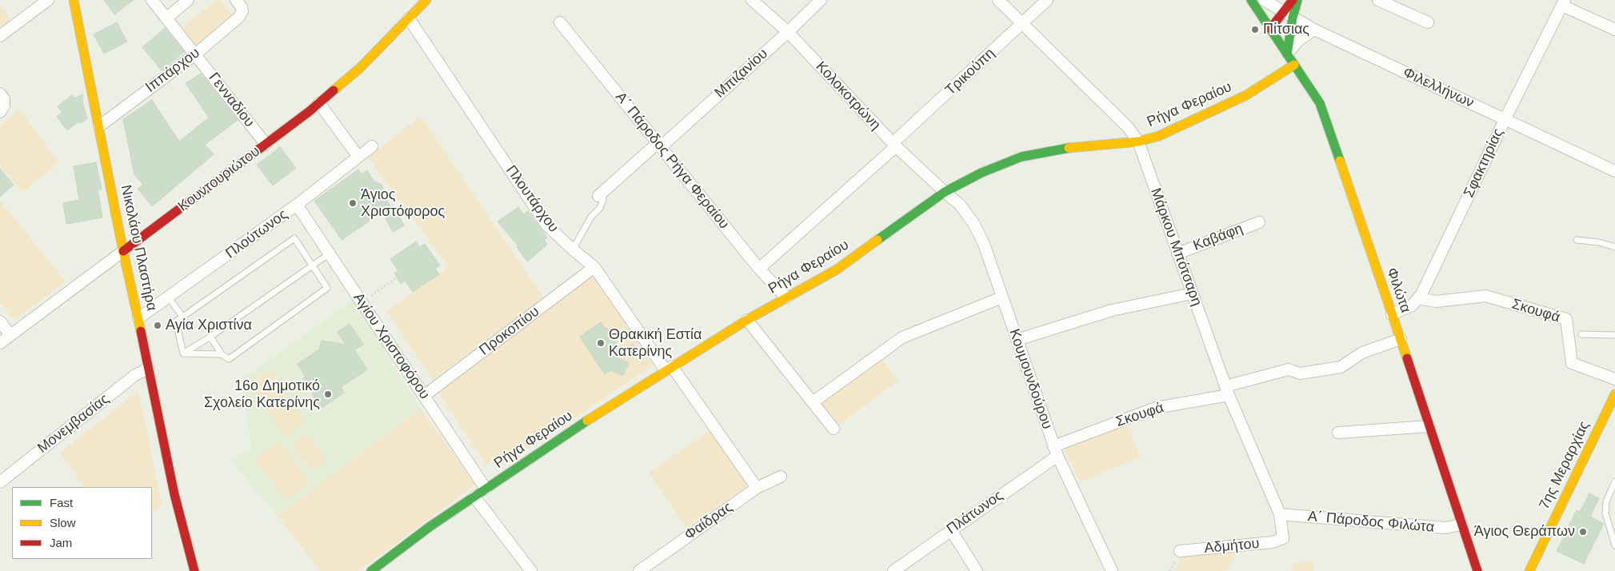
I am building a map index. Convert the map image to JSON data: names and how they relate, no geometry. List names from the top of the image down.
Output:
{
  "streets": {
    "street": [
      "Ιππάρχου",
      "Τρικούπη",
      "Μπιζανίου",
      "Φιλελλήνων",
      "Κολοκοτρώνη",
      "Γενναδίου",
      "Ρήγα Φεραίου",
      "Α΄ Πάροδος Ρήγα Φεραίου",
      "Σφακτηρίας",
      "Κουντουριώτου",
      "Πλουτάρχου",
      "Πλούτωνος",
      "Καβάφη",
      "Μάρκου Μπότσαρη",
      "Νικολάου Πλαστήρα",
      "Φιλώτα",
      "Σκουφά",
      "Προκοπίου",
      "Αγίου Χριστοφόρου",
      "Κουμουνδούρου",
      "Μονεμβασίας",
      "7ης Μεραρχίας",
      "Πλάτωνος",
      "Φαίδρας",
      "Α΄ Πάροδος Φιλώτα",
      "Αδμήτου"
    ]
  },
  "crossings": [
    ["Ιππάρχου", "Γενναδίου"],
    ["Ιππάρχου", "Νικολάου Πλαστήρα"],
    ["Τρικούπη", "Κολοκοτρώνη"],
    ["Τρικούπη", "Α΄ Πάροδος Ρήγα Φεραίου"],
    ["Τρικούπη", "Μάρκου Μπότσαρη"],
    ["Μπιζανίου", "Κολοκοτρώνη"],
    ["Μπιζανίου", "Α΄ Πάροδος Ρήγα Φεραίου"],
    ["Φιλελλήνων", "Σφακτηρίας"],
    ["Κολοκοτρώνη", "Ρήγα Φεραίου"],
    ["Κολοκοτρώνη", "Κουμουνδούρου"],
    ["Γενναδίου", "Κουντουριώτου"],
    ["Ρήγα Φεραίου", "Α΄ Πάροδος Ρήγα Φεραίου"],
    ["Ρήγα Φεραίου", "Πλουτάρχου"],
    ["Ρήγα Φεραίου", "Μάρκου Μπότσαρη"],
    ["Ρήγα Φεραίου", "Φιλώτα"],
    ["Ρήγα Φεραίου", "Αγίου Χριστοφόρου"],
    ["Ρήγα Φεραίου", "Κουμουνδούρου"],
    ["Σφακτηρίας", "Φιλώτα"],
    ["Σφακτηρίας", "Σκουφά"],
    ["Κουντουριώτου", "Πλουτάρχου"],
    ["Κουντουριώτου", "Νικολάου Πλαστήρα"],
    ["Πλουτάρχου", "Προκοπίου"],
    ["Πλουτάρχου", "Φαίδρας"],
    ["Πλούτωνος", "Νικολάου Πλαστήρα"],
    ["Πλούτωνος", "Αγίου Χριστοφόρου"],
    ["Καβάφη", "Μάρκου Μπότσαρη"],
    ["Μάρκου Μπότσαρη", "Σκουφά"],
    ["Μάρκου Μπότσαρη", "Α΄ Πάροδος Φιλώτα"],
    ["Μάρκου Μπότσαρη", "Αδμήτου"],
    ["Νικολάου Πλαστήρα", "Μονεμβασίας"],
    ["Φιλώτα", "Σκουφά"],
    ["Φιλώτα", "Α΄ Πάροδος Φιλώτα"],
    ["Σκουφά", "Κουμουνδούρου"],
    ["Σκουφά", "Πλάτωνος"],
    ["Προκοπίου", "Αγίου Χριστοφόρου"],
    ["Κουμουνδούρου", "Πλάτωνος"]
  ],
  "places": [
    "Πίτσιας",
    "Άγιος Χριστόφορος",
    "Αγία Χριστίνα",
    "Θρακική Εστία Κατερίνης",
    "16ο Δημοτικό Σχολείο Κατερίνης",
    "Άγιος Θεράπων"
  ],
  "legend": ["Fast", "Slow", "Jam"]
}
